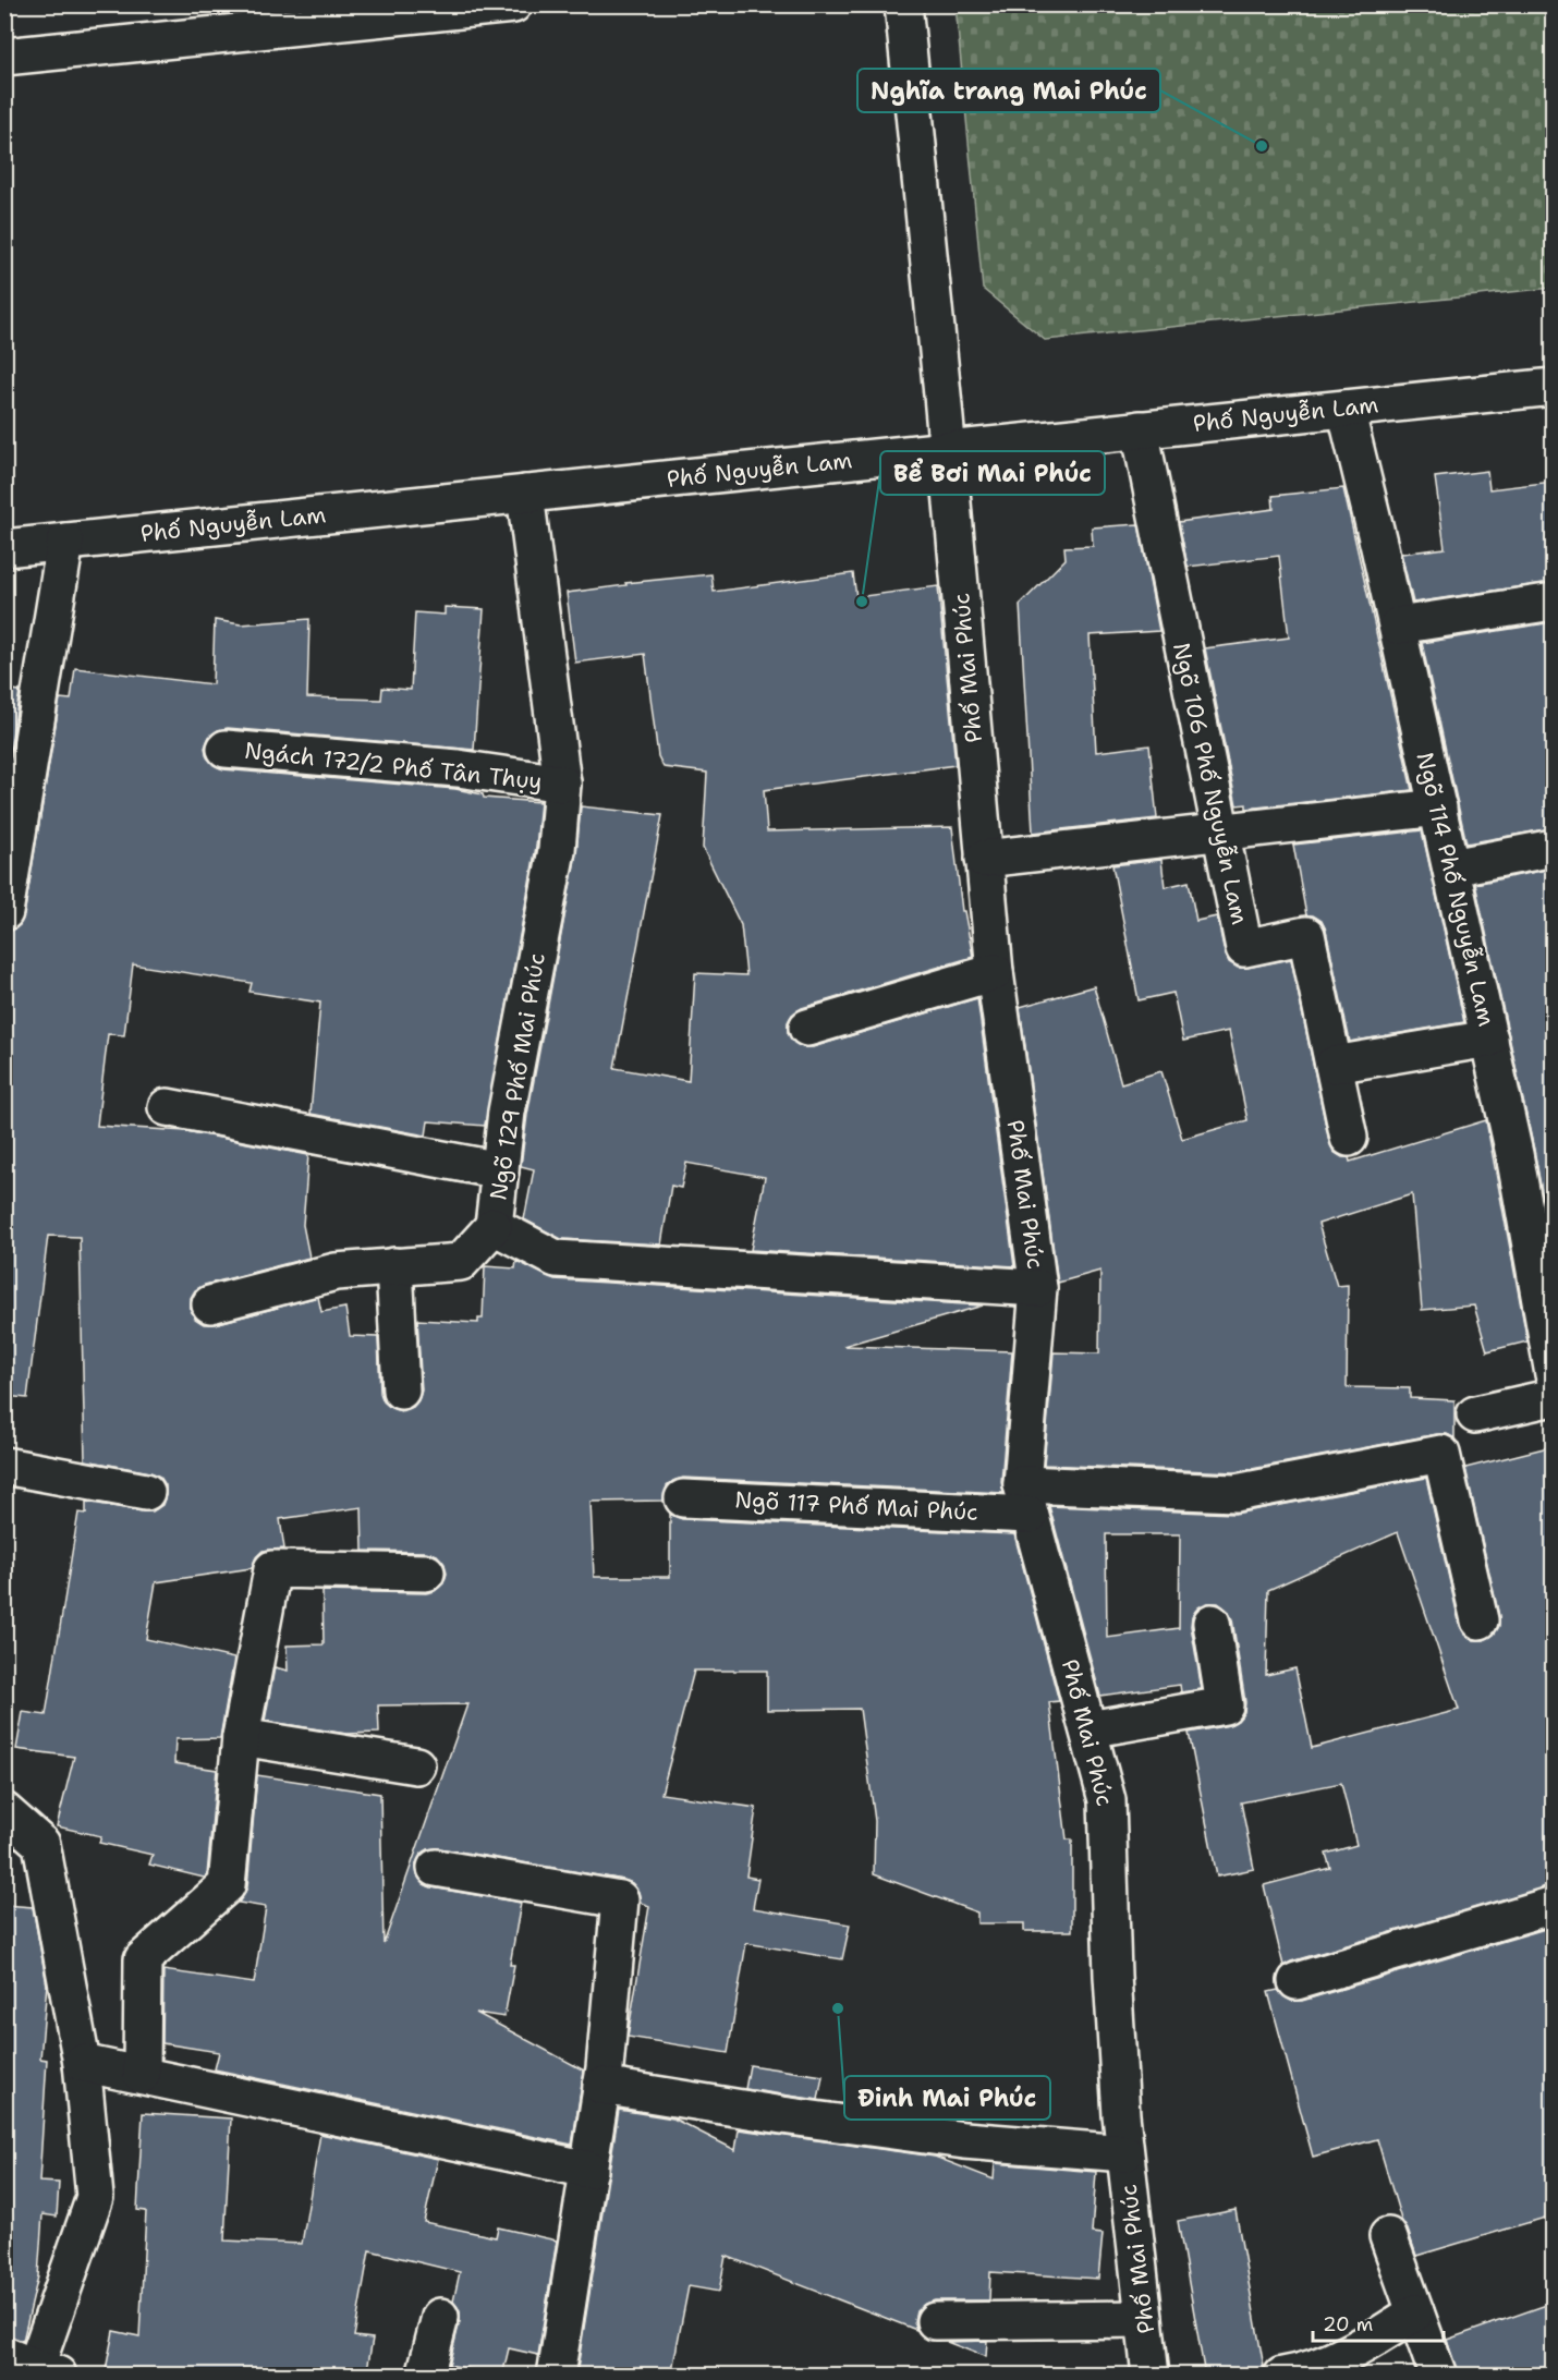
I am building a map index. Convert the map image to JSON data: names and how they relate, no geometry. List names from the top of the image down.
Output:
{
  "streets": {
    "street": [
      "Phố Nguyễn Lam",
      "Phố Mai Phúc",
      "Ngách 172/2 Phố Tân Thụy",
      "Ngõ 106 Phố Nguyễn Lam",
      "Ngõ 114 Phố Nguyễn Lam",
      "Ngõ 129 Phố Mai Phúc",
      "Ngõ 117 Phố Mai Phúc"
    ]
  },
  "crossings": [
    ["Phố Nguyễn Lam", "Phố Mai Phúc"],
    ["Phố Nguyễn Lam", "Ngõ 106 Phố Nguyễn Lam"],
    ["Phố Nguyễn Lam", "Ngõ 114 Phố Nguyễn Lam"],
    ["Phố Nguyễn Lam", "Ngõ 129 Phố Mai Phúc"],
    ["Phố Mai Phúc", "Ngõ 129 Phố Mai Phúc"],
    ["Phố Mai Phúc", "Ngõ 117 Phố Mai Phúc"],
    ["Ngách 172/2 Phố Tân Thụy", "Ngõ 129 Phố Mai Phúc"]
  ],
  "places": ["Nghĩa trang Mai Phúc", "Bể Bơi Mai Phúc", "Đinh Mai Phúc"],
  "scale_bar": "20 m"
}
